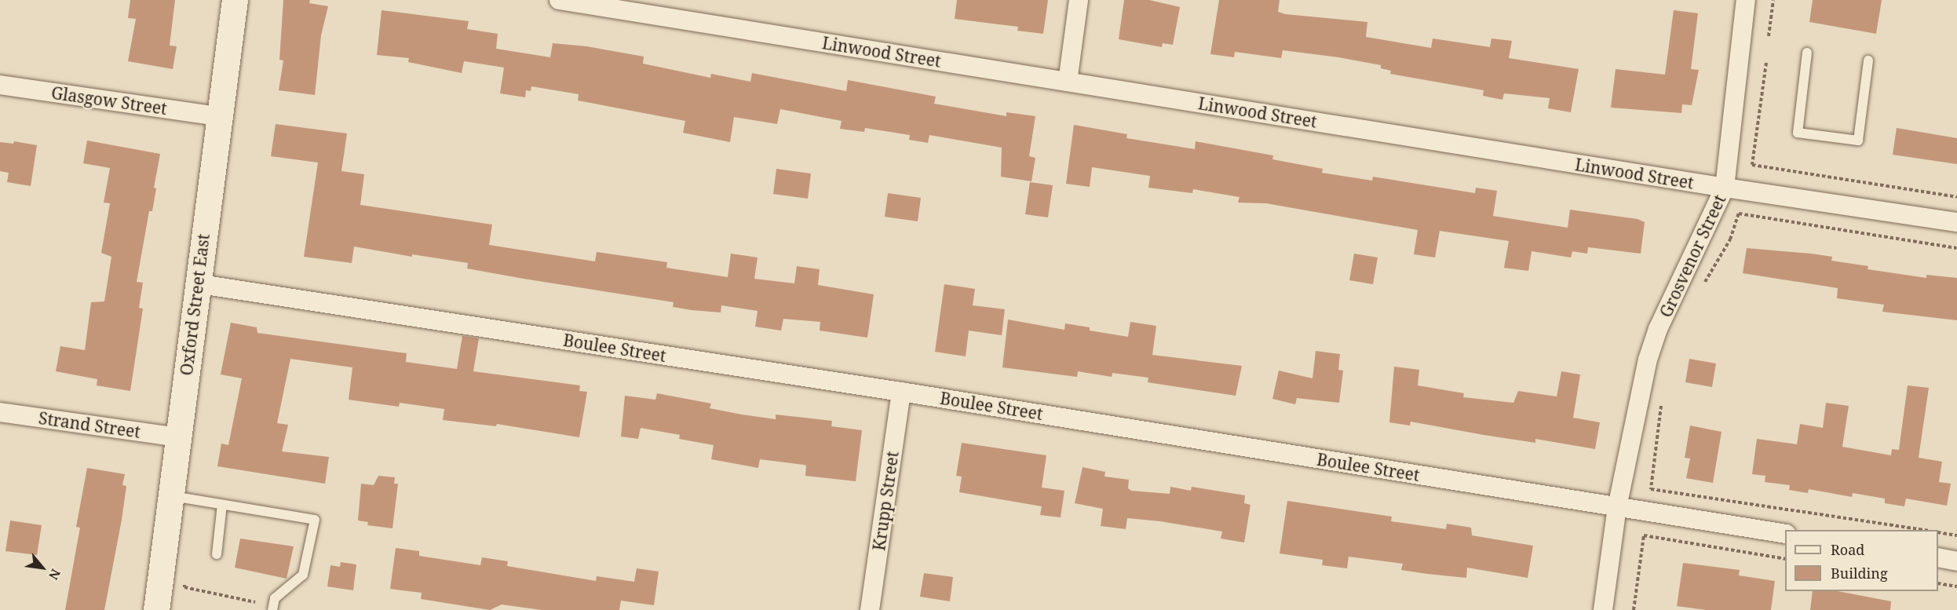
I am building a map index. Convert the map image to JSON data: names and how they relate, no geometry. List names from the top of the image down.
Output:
{
  "streets": {
    "main road": ["Oxford Street East"],
    "street": [
      "Linwood Street",
      "Glasgow Street",
      "Grosvenor Street",
      "Boulee Street",
      "Strand Street",
      "Krupp Street"
    ]
  },
  "crossings": [
    ["Linwood Street", "Grosvenor Street"],
    ["Glasgow Street", "Oxford Street East"],
    ["Grosvenor Street", "Boulee Street"],
    ["Oxford Street East", "Boulee Street"],
    ["Oxford Street East", "Strand Street"],
    ["Boulee Street", "Krupp Street"]
  ],
  "legend": ["Road", "Building"],
  "north": "bottom right"
}
